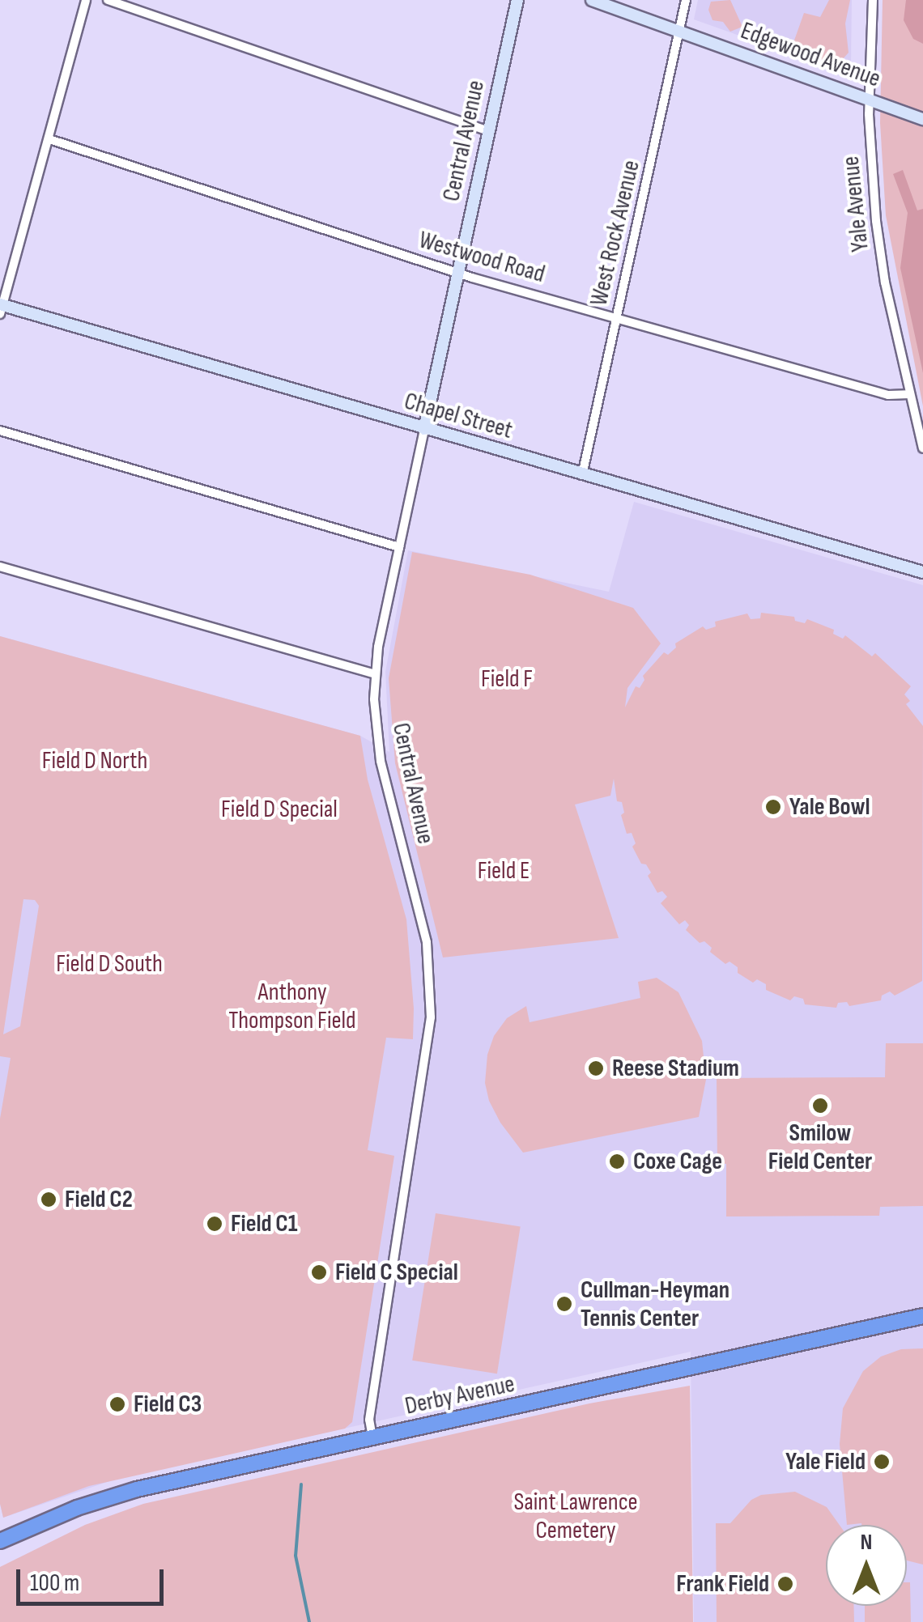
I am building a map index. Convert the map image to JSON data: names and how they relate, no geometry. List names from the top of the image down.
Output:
{
  "streets": {
    "highway": ["Derby Avenue"],
    "street": [
      "Edgewood Avenue",
      "Central Avenue",
      "Yale Avenue",
      "West Rock Avenue",
      "Westwood Road",
      "Chapel Street"
    ]
  },
  "crossings": [
    ["Edgewood Avenue", "Yale Avenue"],
    ["Edgewood Avenue", "West Rock Avenue"],
    ["Central Avenue", "Westwood Road"],
    ["Central Avenue", "Chapel Street"],
    ["Central Avenue", "Derby Avenue"],
    ["Yale Avenue", "Westwood Road"],
    ["West Rock Avenue", "Westwood Road"],
    ["West Rock Avenue", "Chapel Street"]
  ],
  "parks": [
    "Field F",
    "Field D North",
    "Field D Special",
    "Field E",
    "Field D South",
    "Anthony Thompson Field",
    "Saint Lawrence Cemetery"
  ],
  "places": [
    "Yale Bowl",
    "Reese Stadium",
    "Smilow Field Center",
    "Coxe Cage",
    "Field C2",
    "Field C1",
    "Field C Special",
    "Cullman-Heyman Tennis Center",
    "Field C3",
    "Yale Field",
    "Frank Field"
  ],
  "scale_bar": "100 m",
  "north": "top"
}
